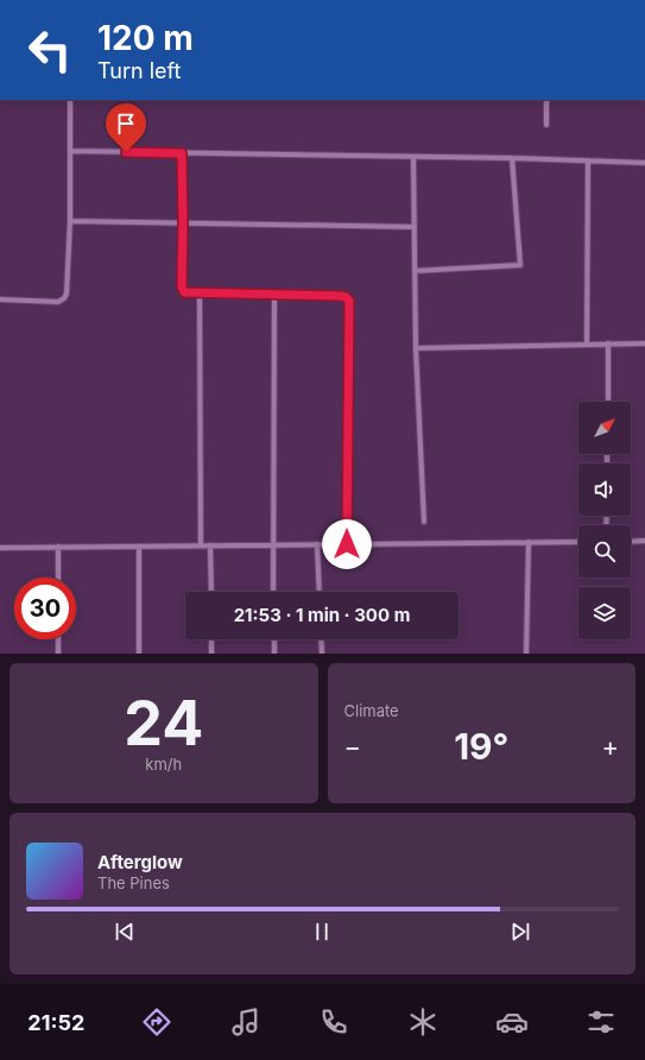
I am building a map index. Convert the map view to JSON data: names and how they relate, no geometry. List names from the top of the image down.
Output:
{
  "north": "top right",
  "page": {
    "turn": ["120 m", "Turn left"],
    "limit": "30",
    "trip": "21:53 · 1 min · 300 m",
    "tile": [
      ["24", "km/h"],
      "Climate"
    ],
    "heat": ["−", "19°", "+"],
    "song": ["Afterglow", "The Pines"],
    "tabs": "21:52"
  }
}
